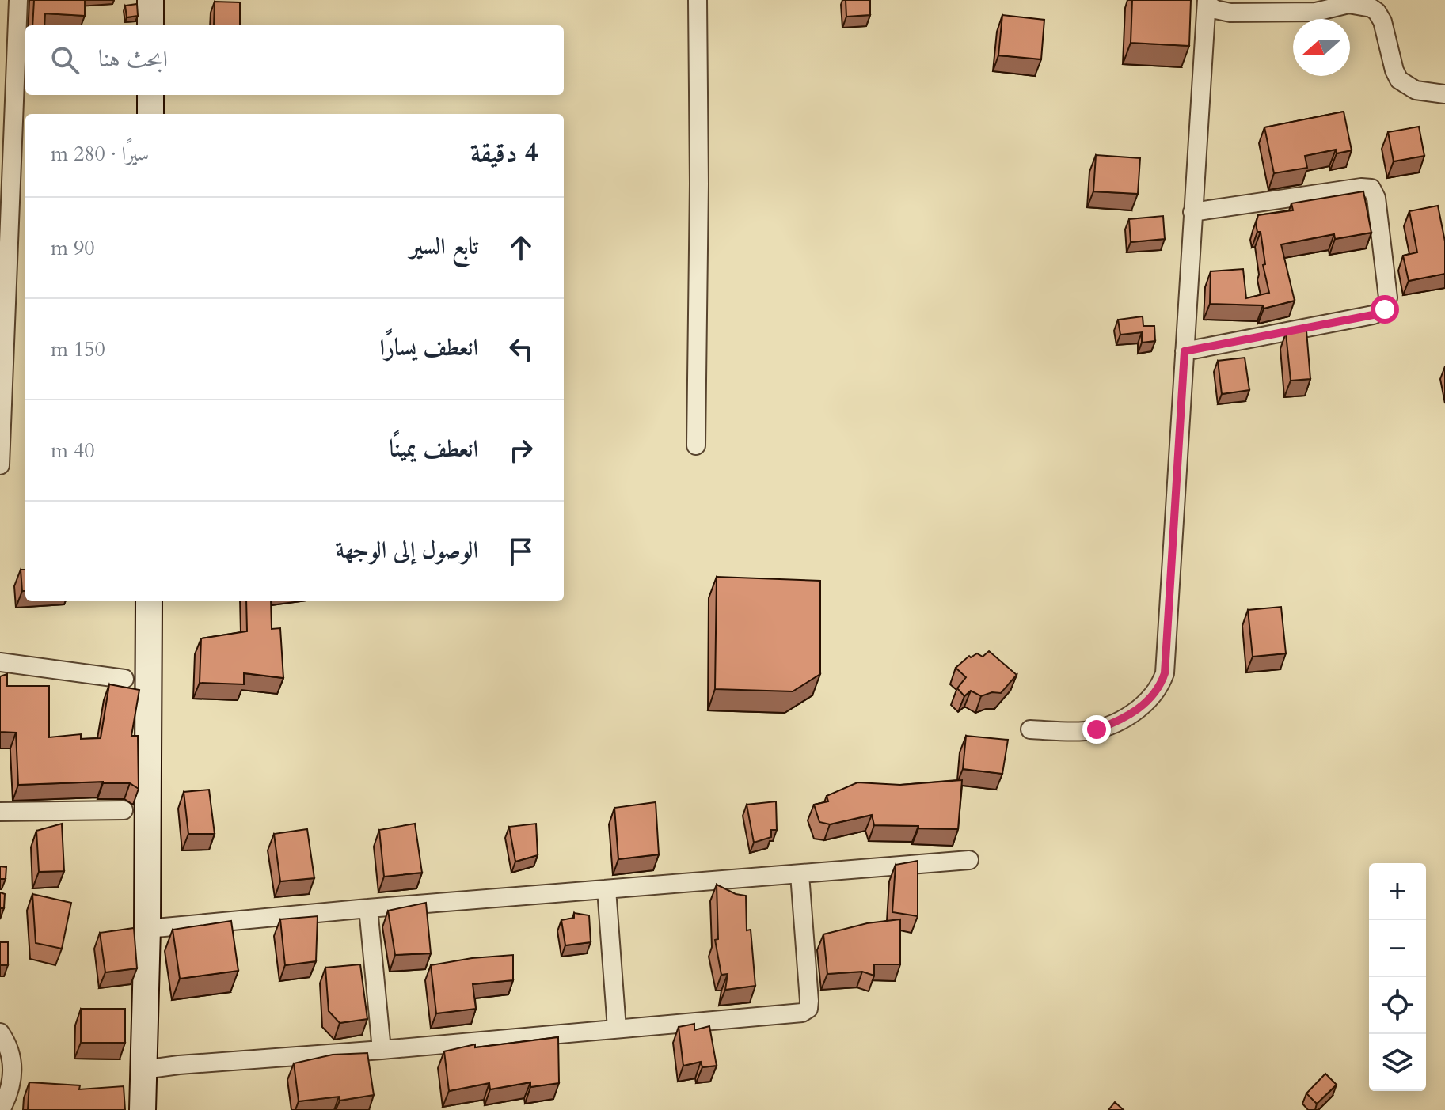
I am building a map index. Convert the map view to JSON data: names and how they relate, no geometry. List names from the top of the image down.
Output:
{
  "north": "left",
  "page": {
    "search": "ابحث هنا",
    "heading": ["4 دقيقة", "سيرًا · 280 m"],
    "list": [
      ["تابع السير", "90 m"],
      ["انعطف يسارًا", "150 m"],
      ["انعطف يمينًا", "40 m"],
      "الوصول إلى الوجهة"
    ],
    "map_buttons": ["+", "−"]
  }
}
